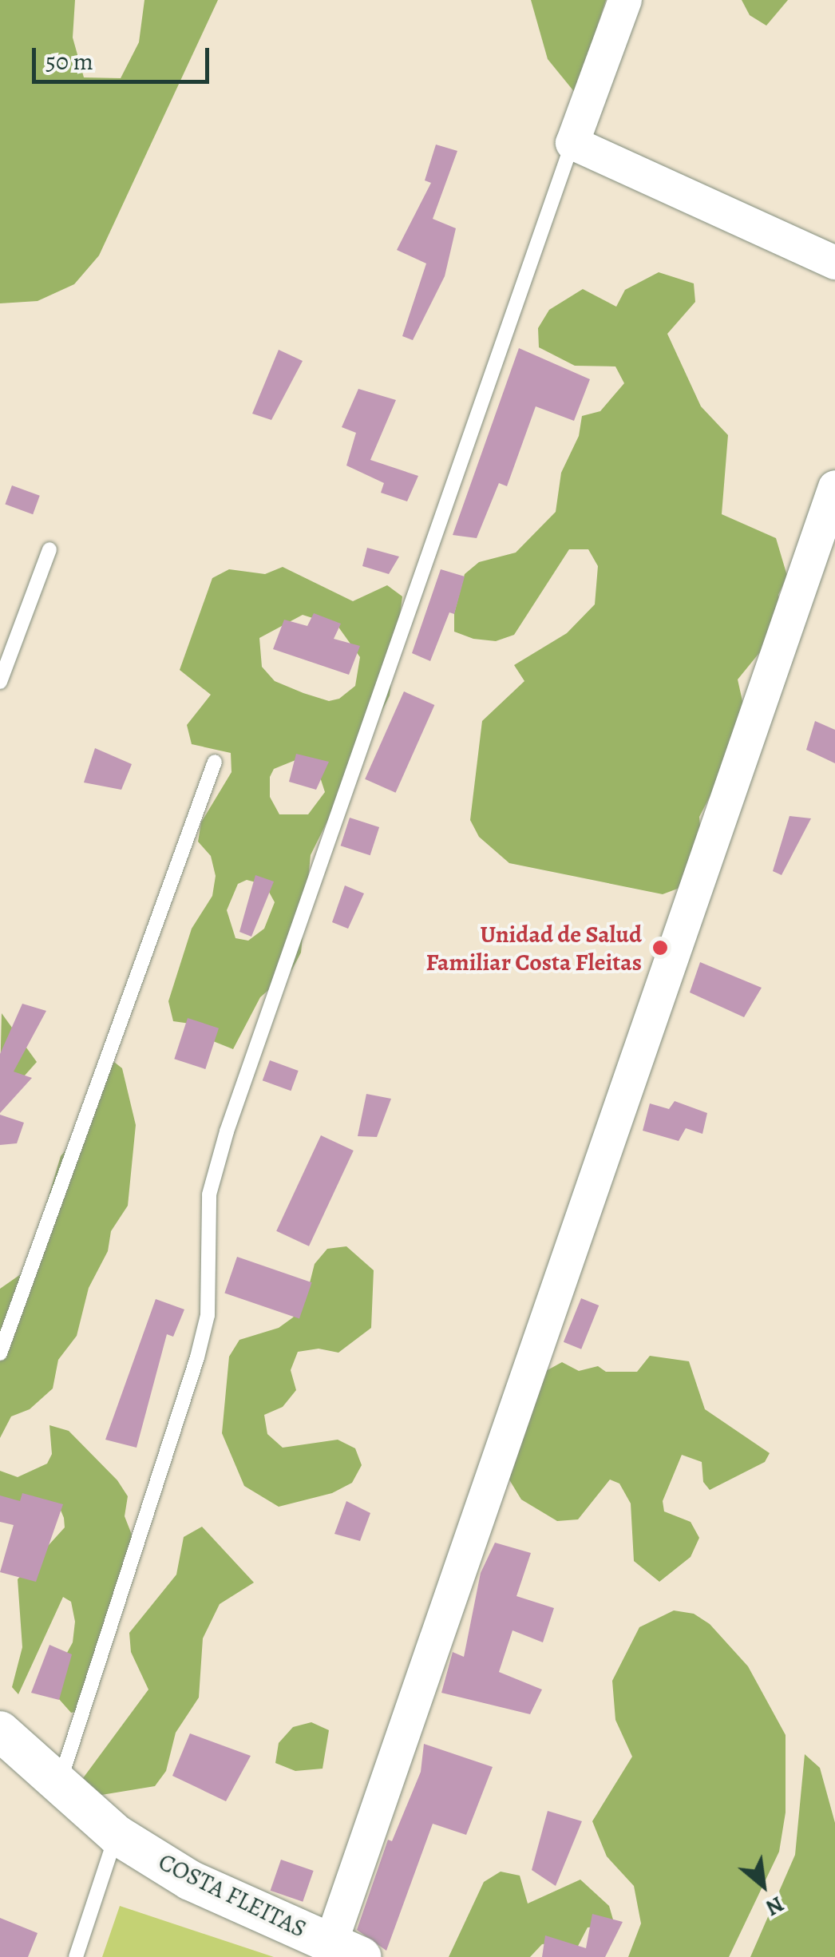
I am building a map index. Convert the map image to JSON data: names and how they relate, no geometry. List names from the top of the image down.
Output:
{
  "streets": {
    "main road": ["COSTA FLEITAS"]
  },
  "places": ["Unidad de Salud Familiar Costa Fleitas"],
  "scale_bar": "50 m",
  "north": "bottom right"
}
